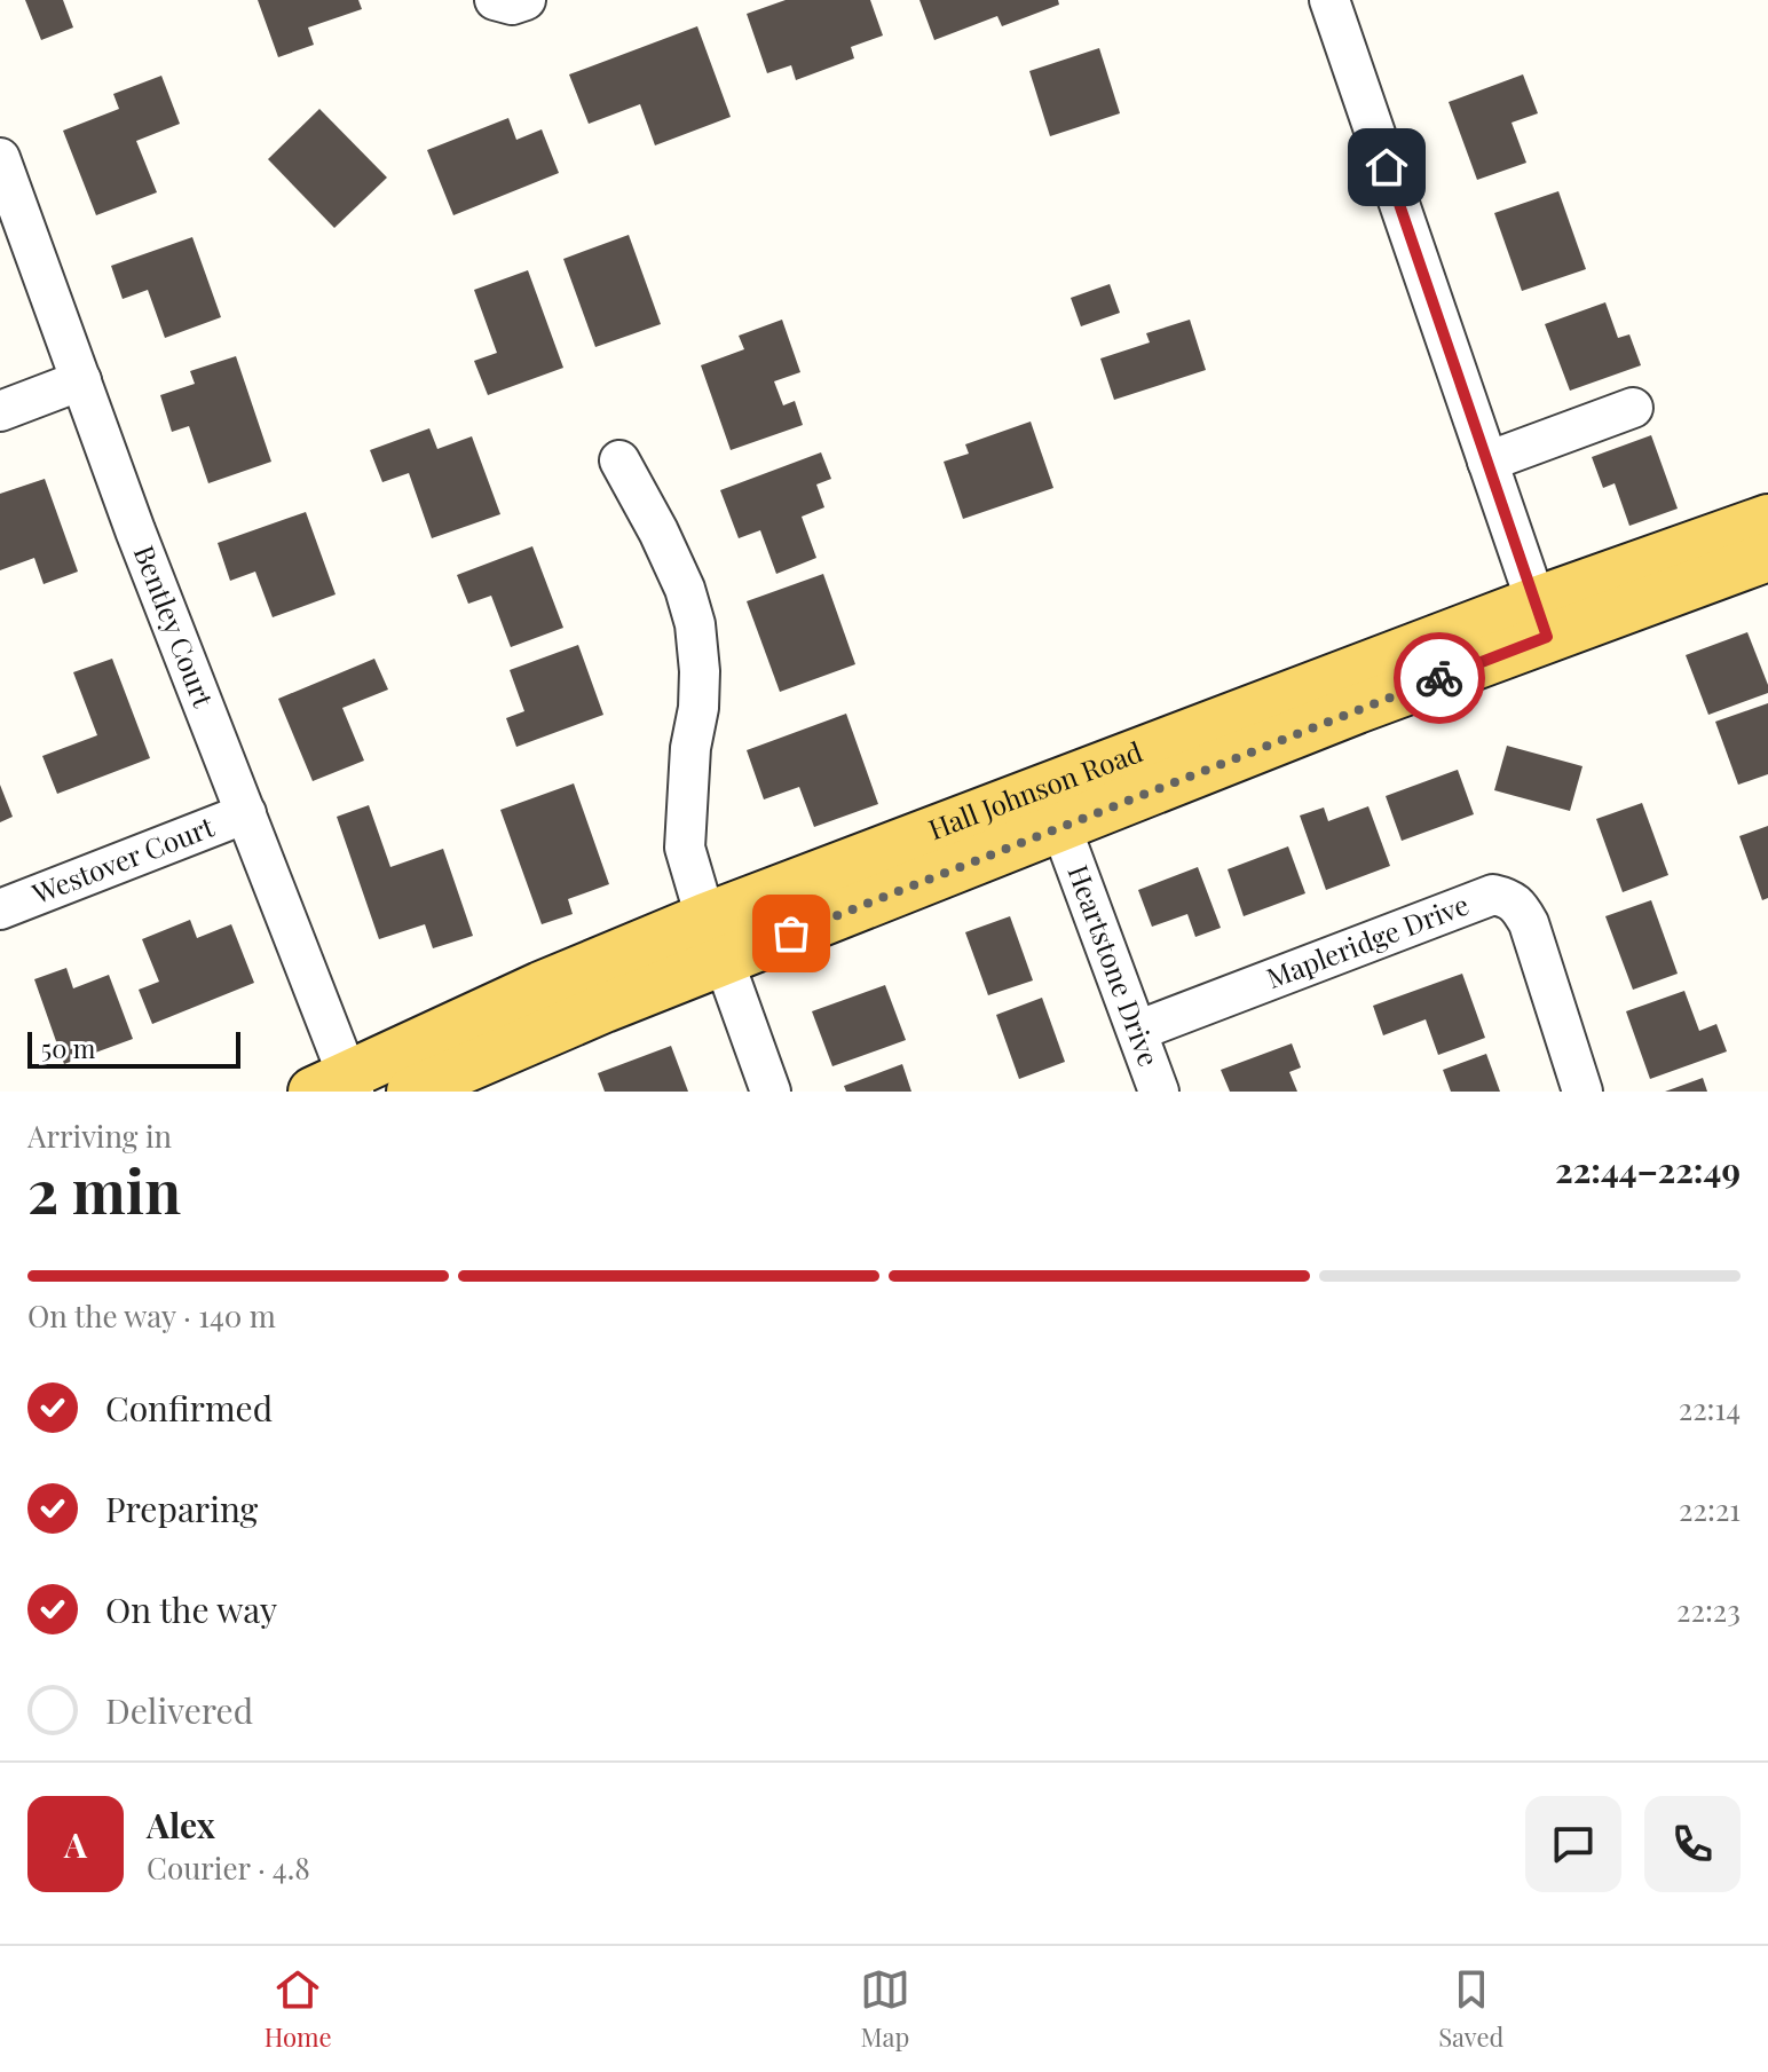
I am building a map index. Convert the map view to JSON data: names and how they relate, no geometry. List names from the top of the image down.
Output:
{
  "streets": {
    "main road": ["Hall Johnson Road"],
    "street": [
      "Bentley Court",
      "Westover Court",
      "Mapleridge Drive",
      "Heartstone Drive"
    ]
  },
  "crossings": [
    ["Bentley Court", "Hall Johnson Road"],
    ["Bentley Court", "Westover Court"],
    ["Hall Johnson Road", "Heartstone Drive"],
    ["Mapleridge Drive", "Heartstone Drive"]
  ],
  "scale_bar": "50 m",
  "page": {
    "scale": "50 m",
    "heading": ["2 min", "Arriving in", "22:44–22:49"],
    "panel": ["Alex", "Courier · 4.8"],
    "bar": "On the way · 140 m",
    "list": [
      ["Confirmed", "22:14"],
      ["Preparing", "22:21"],
      ["On the way", "22:23"],
      "Delivered"
    ],
    "round": "A",
    "tabs": ["Home", "Map", "Saved"]
  }
}
